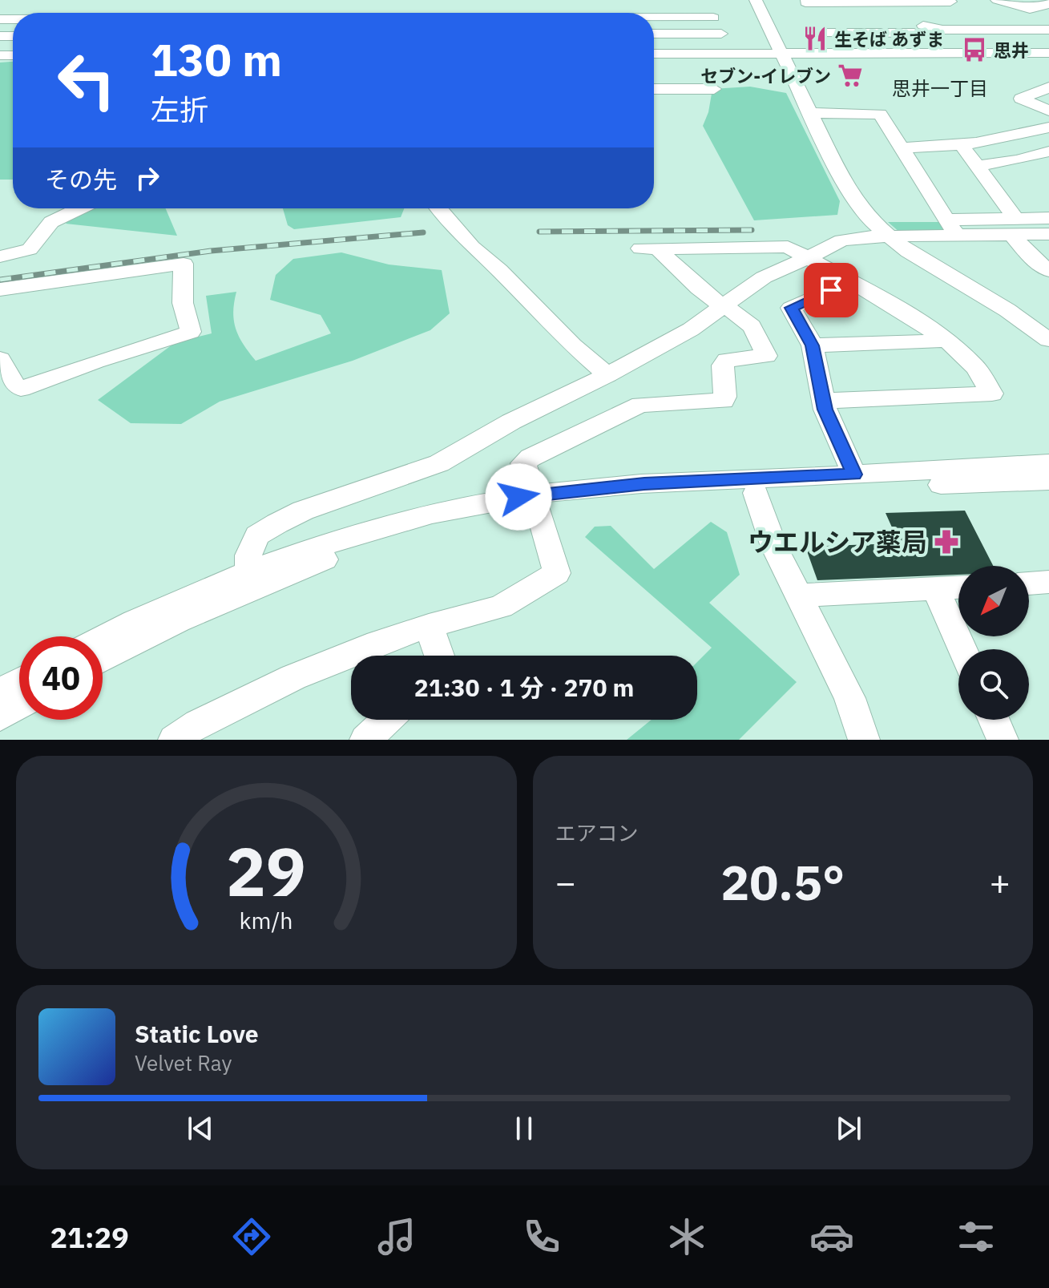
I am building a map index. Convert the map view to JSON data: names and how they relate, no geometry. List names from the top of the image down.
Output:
{
  "districts": ["思井一丁目"],
  "places": {
    "restaurant": ["生そば あずま"],
    "bus stop": ["思井"],
    "supermarket": ["セブン-イレブン"],
    "pharmacy": ["ウエルシア薬局"]
  },
  "north": "bottom left",
  "page": {
    "turn": ["130 m", "左折"],
    "then": "その先",
    "limit": "40",
    "trip": "21:30 · 1 分 · 270 m",
    "tile": "エアコン",
    "heat": ["−", "20.5°", "+"],
    "song": ["Static Love", "Velvet Ray"],
    "tabs": "21:29",
    "gauge": ["29", "km/h"]
  }
}
